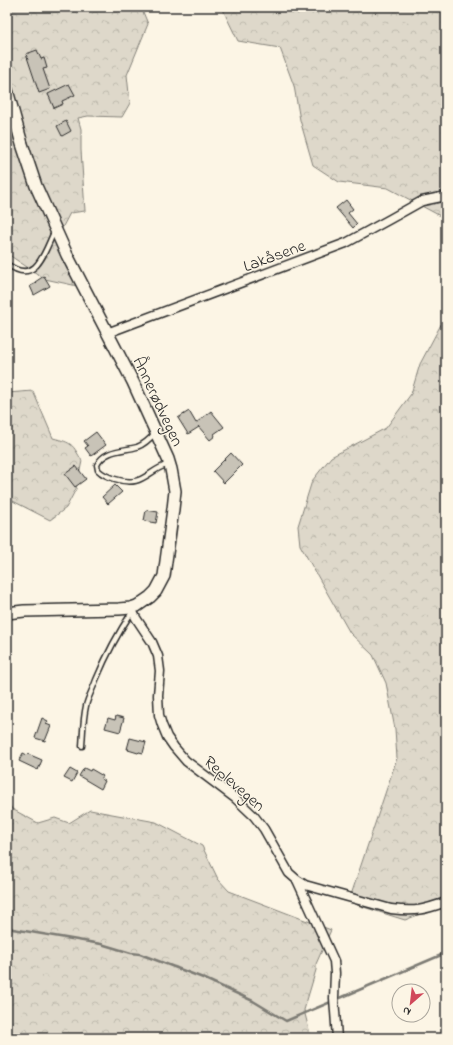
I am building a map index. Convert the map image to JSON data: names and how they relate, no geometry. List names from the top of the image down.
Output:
{
  "streets": {
    "main road": ["Ånnerødvegen"],
    "street": ["Lakåsene", "Replevegen"]
  },
  "crossings": [
    ["Lakåsene", "Ånnerødvegen"],
    ["Ånnerødvegen", "Replevegen"]
  ],
  "north": "bottom left"
}
